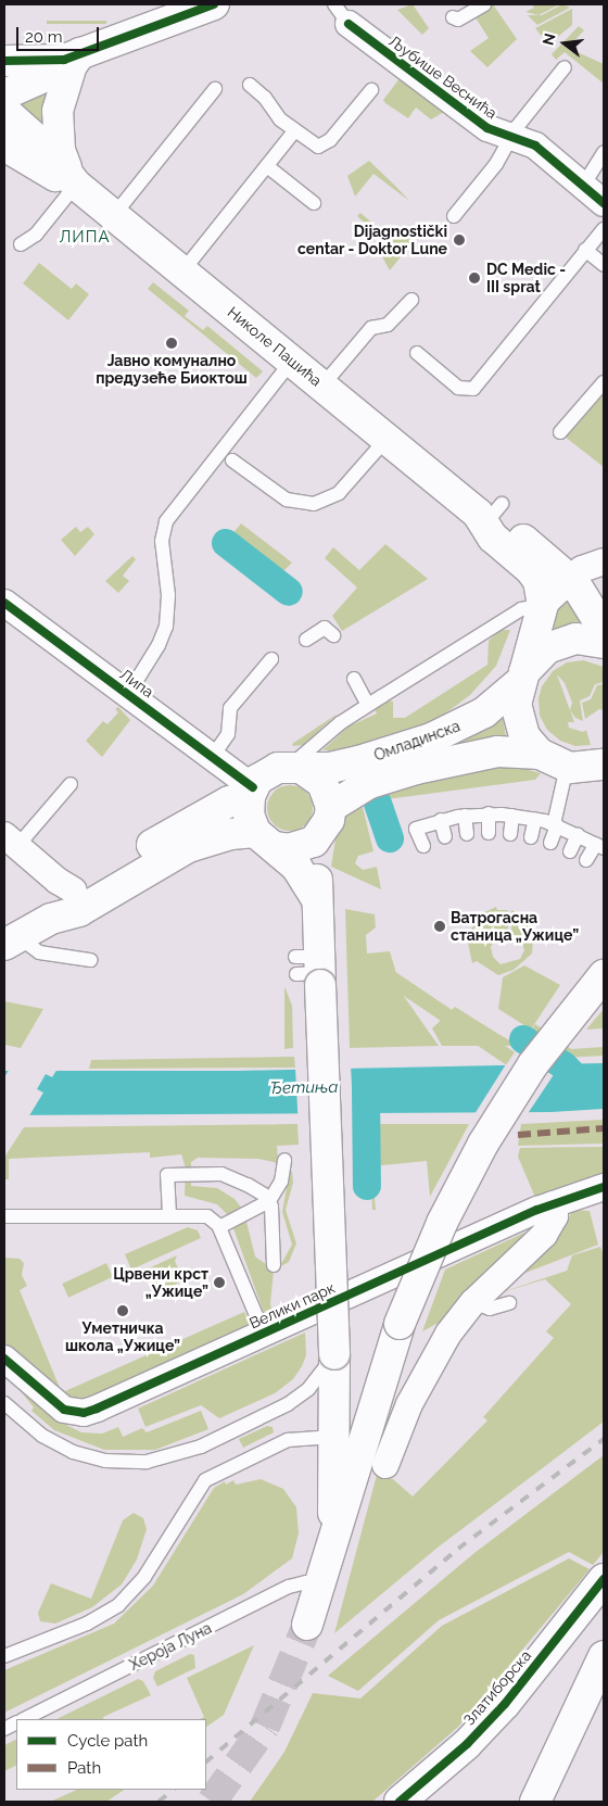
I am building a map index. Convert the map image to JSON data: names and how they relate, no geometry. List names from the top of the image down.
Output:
{
  "streets": {
    "main road": ["Николе Пашића", "Омладинска", "Златиборска"],
    "street": ["Љубише Веснића", "Липа", "Велики парк"],
    "lane": ["Хероја Луна"]
  },
  "crossings": [
    ["Николе Пашића", "Липа"],
    ["Липа", "Омладинска"]
  ],
  "districts": ["ЛИПА"],
  "water": ["Ђетиња"],
  "places": [
    "Dijagnostički centar - Doktor Lune",
    "DC Medic - III sprat",
    "Јавно комунално предузеће Биоктош",
    "Ватрогасна станица „Ужице”",
    "Црвени крст „Ужице”",
    "Уметничка школа „Ужице”"
  ],
  "legend": ["Cycle path", "Path"],
  "scale_bar": "20 m",
  "north": "left"
}
